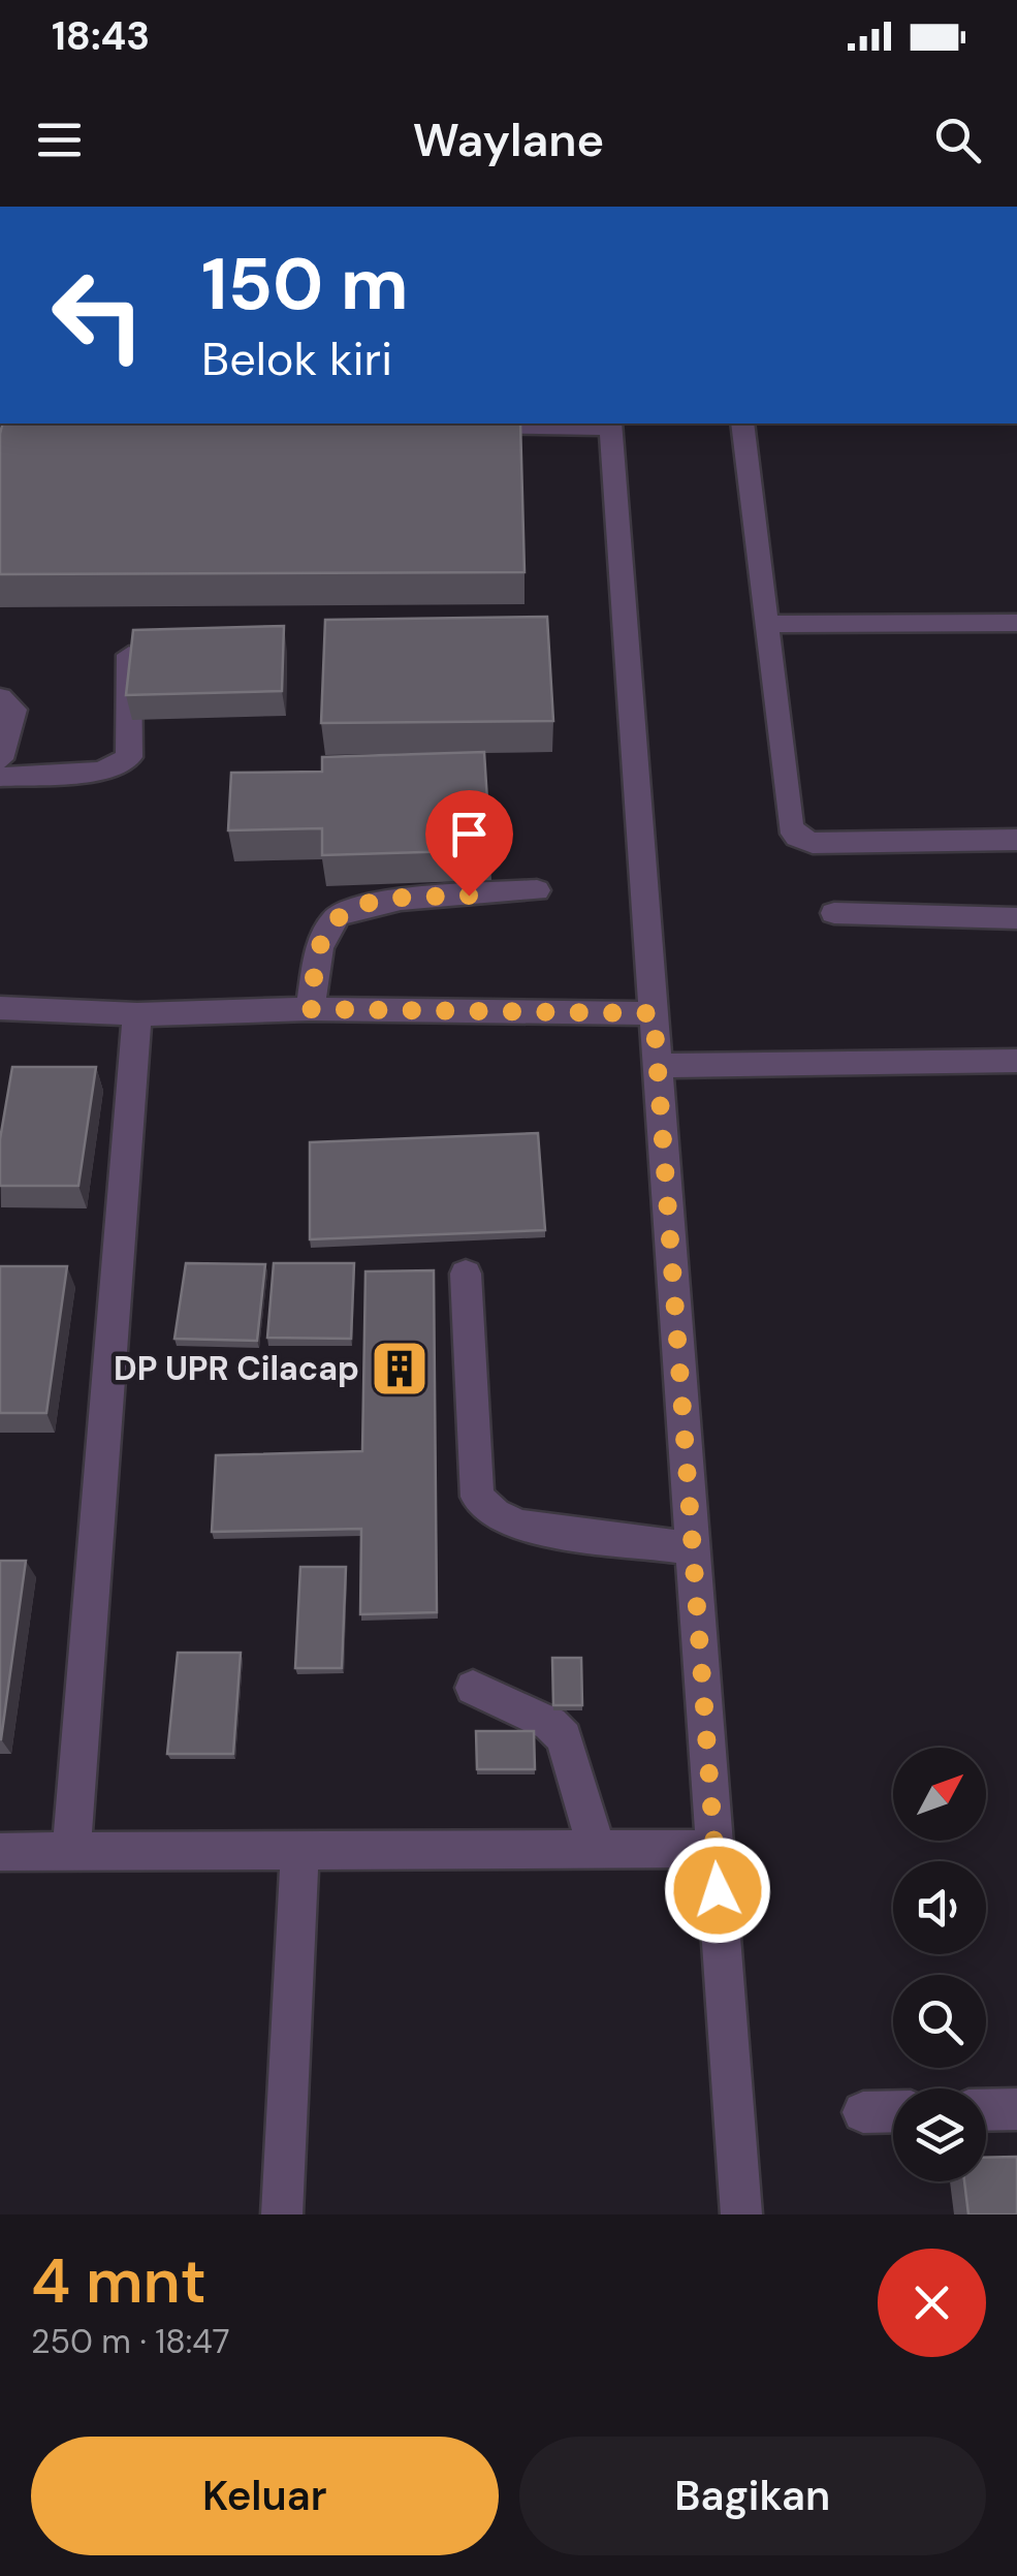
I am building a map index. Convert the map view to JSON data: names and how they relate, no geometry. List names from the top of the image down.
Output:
{
  "places": {
    "building": ["DP UPR Cilacap"]
  },
  "north": "top right",
  "page": {
    "status": "18:43",
    "header": "Waylane",
    "turn": ["150 m", "Belok kiri"],
    "heading": ["4 mnt", "250 m · 18:47"],
    "buttons": ["Keluar", "Bagikan"]
  }
}
